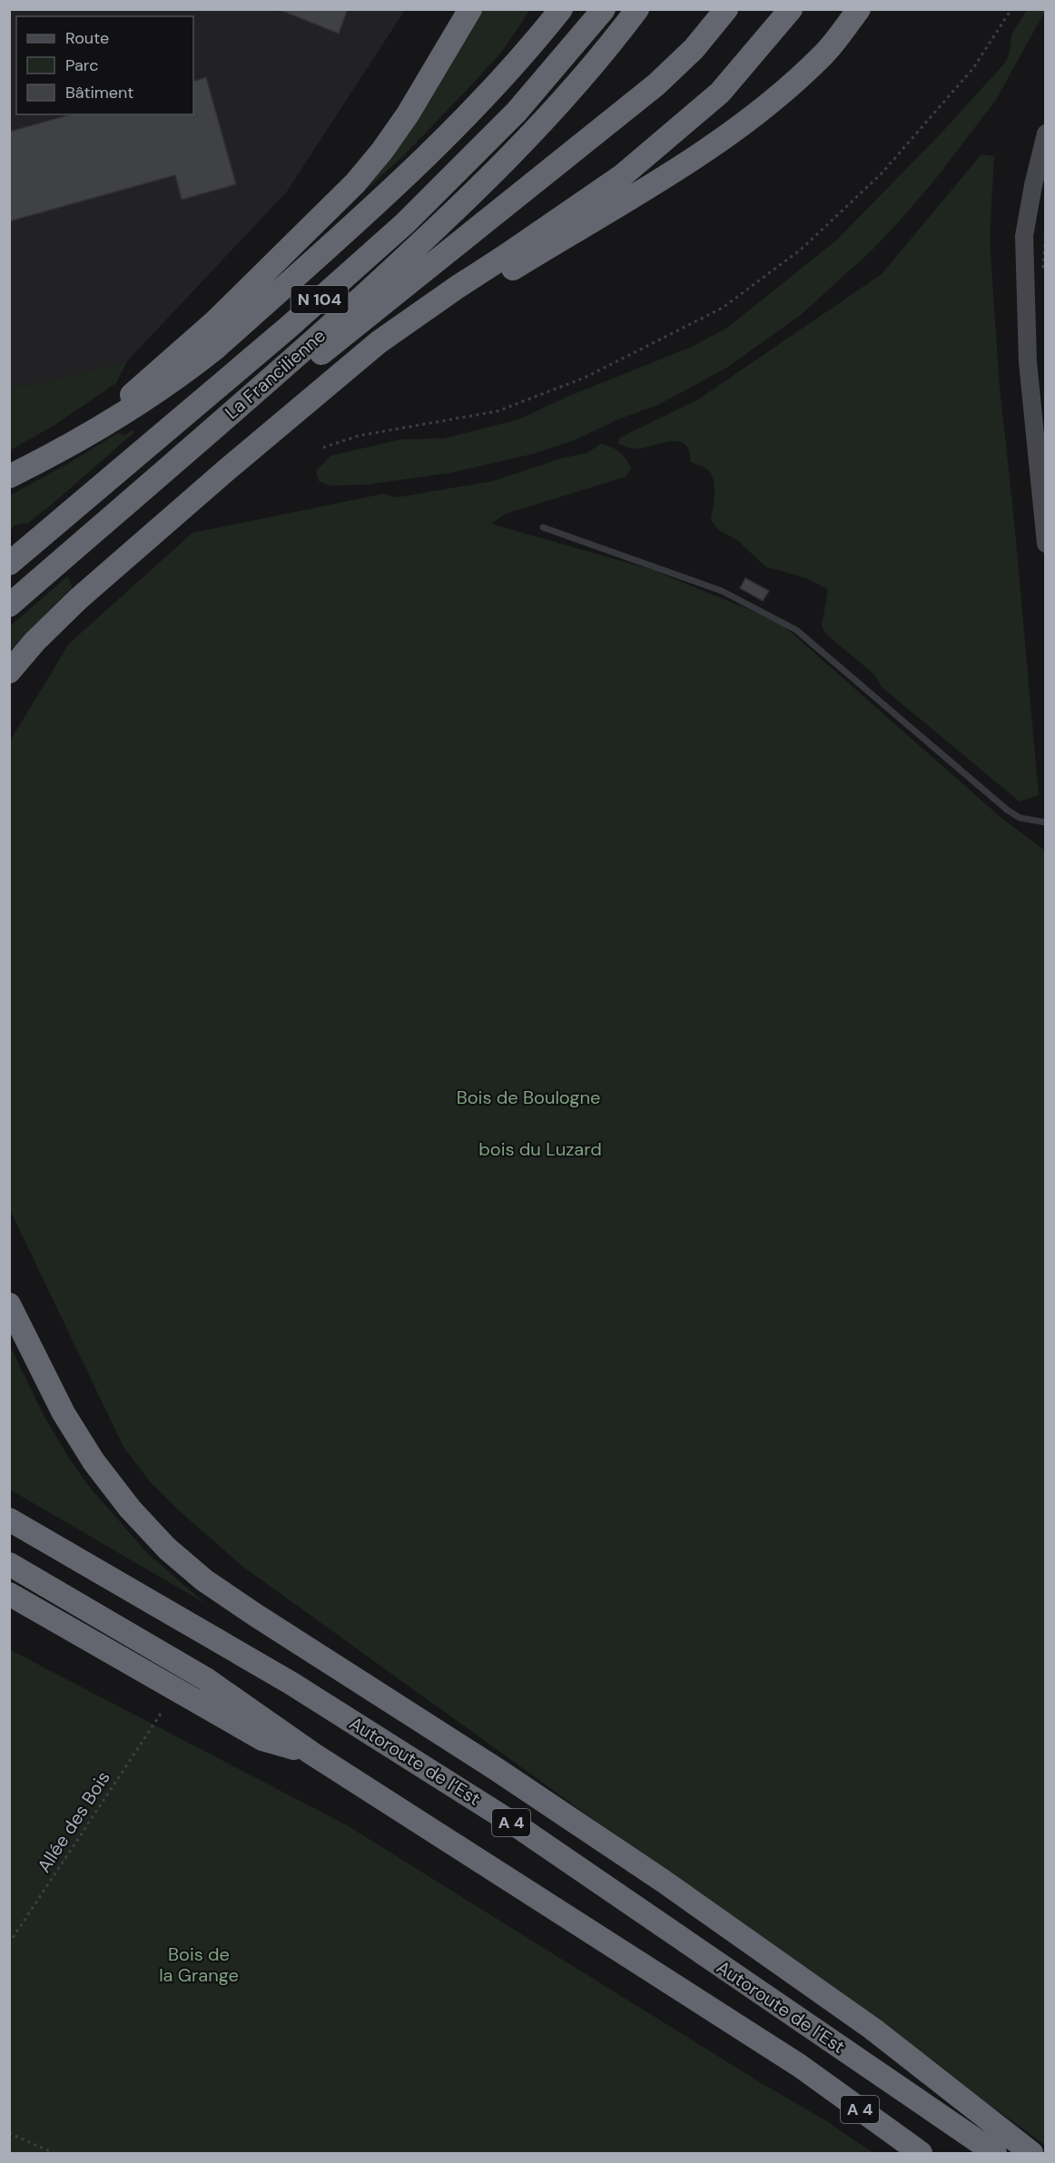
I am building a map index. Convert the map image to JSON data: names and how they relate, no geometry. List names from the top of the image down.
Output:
{
  "streets": {
    "highway": [
      "N 104",
      "La Francilienne",
      "Autoroute de l’Est",
      "A 4"
    ],
    "path": ["Allée des Bois"]
  },
  "parks": ["Bois de Boulogne", "bois du Luzard", "Bois de la Grange"],
  "legend": ["Route", "Parc", "Bâtiment"]
}
